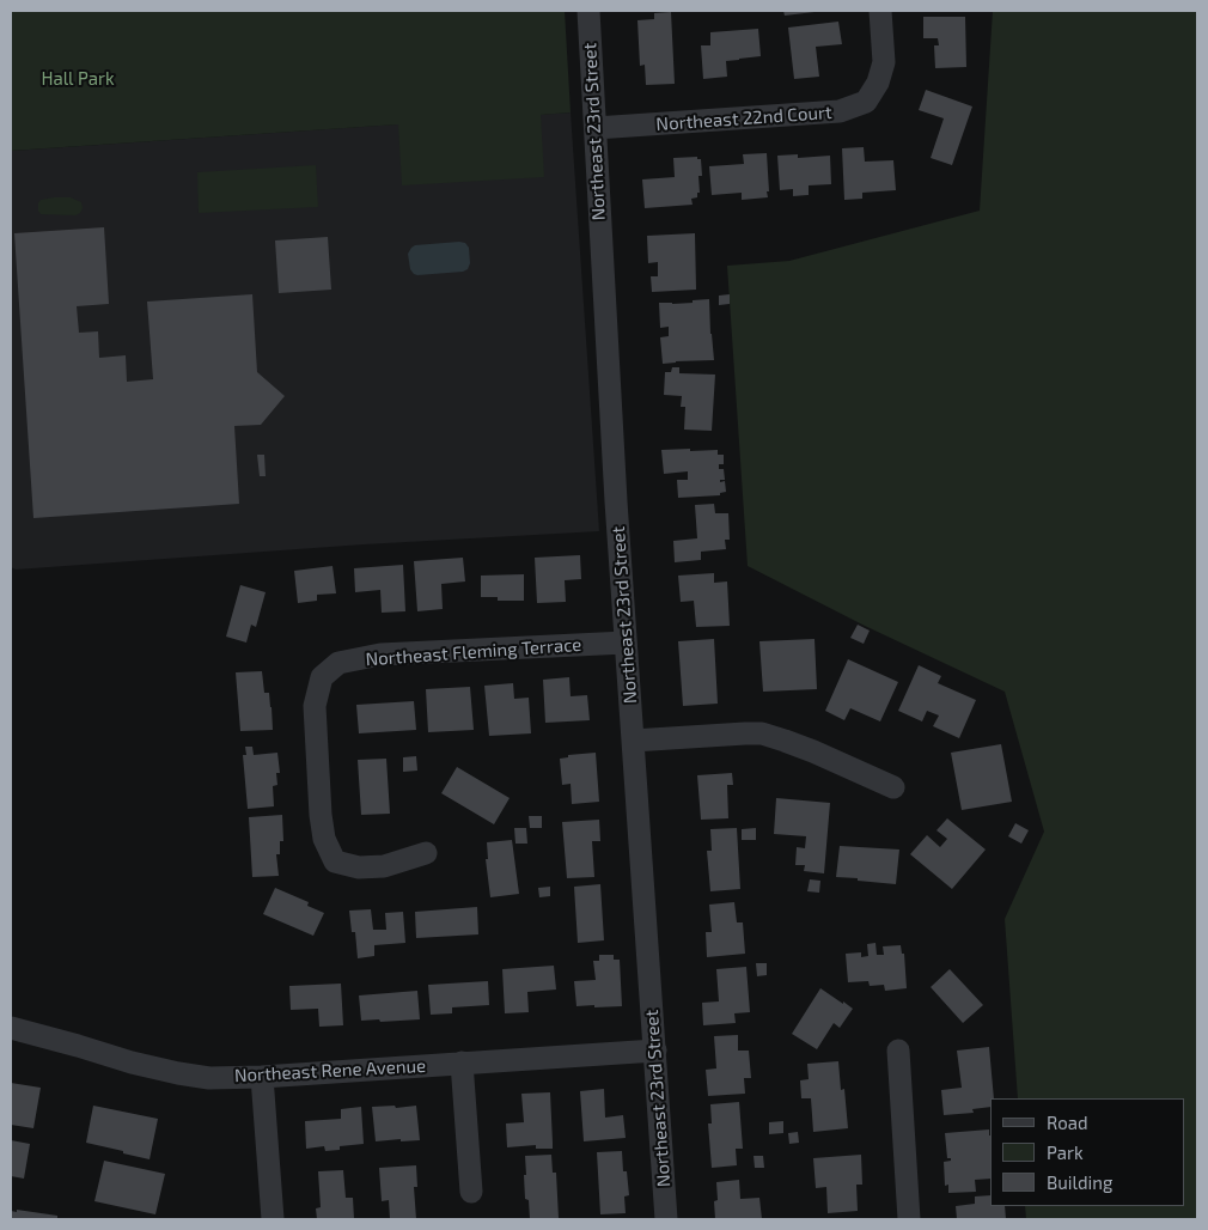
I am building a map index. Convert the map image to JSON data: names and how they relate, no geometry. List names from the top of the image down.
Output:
{
  "streets": {
    "street": [
      "Northeast 22nd Court",
      "Northeast 23rd Street",
      "Northeast Fleming Terrace",
      "Northeast Rene Avenue"
    ]
  },
  "crossings": [
    ["Northeast 22nd Court", "Northeast 23rd Street"],
    ["Northeast 23rd Street", "Northeast Fleming Terrace"],
    ["Northeast 23rd Street", "Northeast Rene Avenue"]
  ],
  "parks": ["Hall Park"],
  "legend": ["Road", "Park", "Building"]
}
